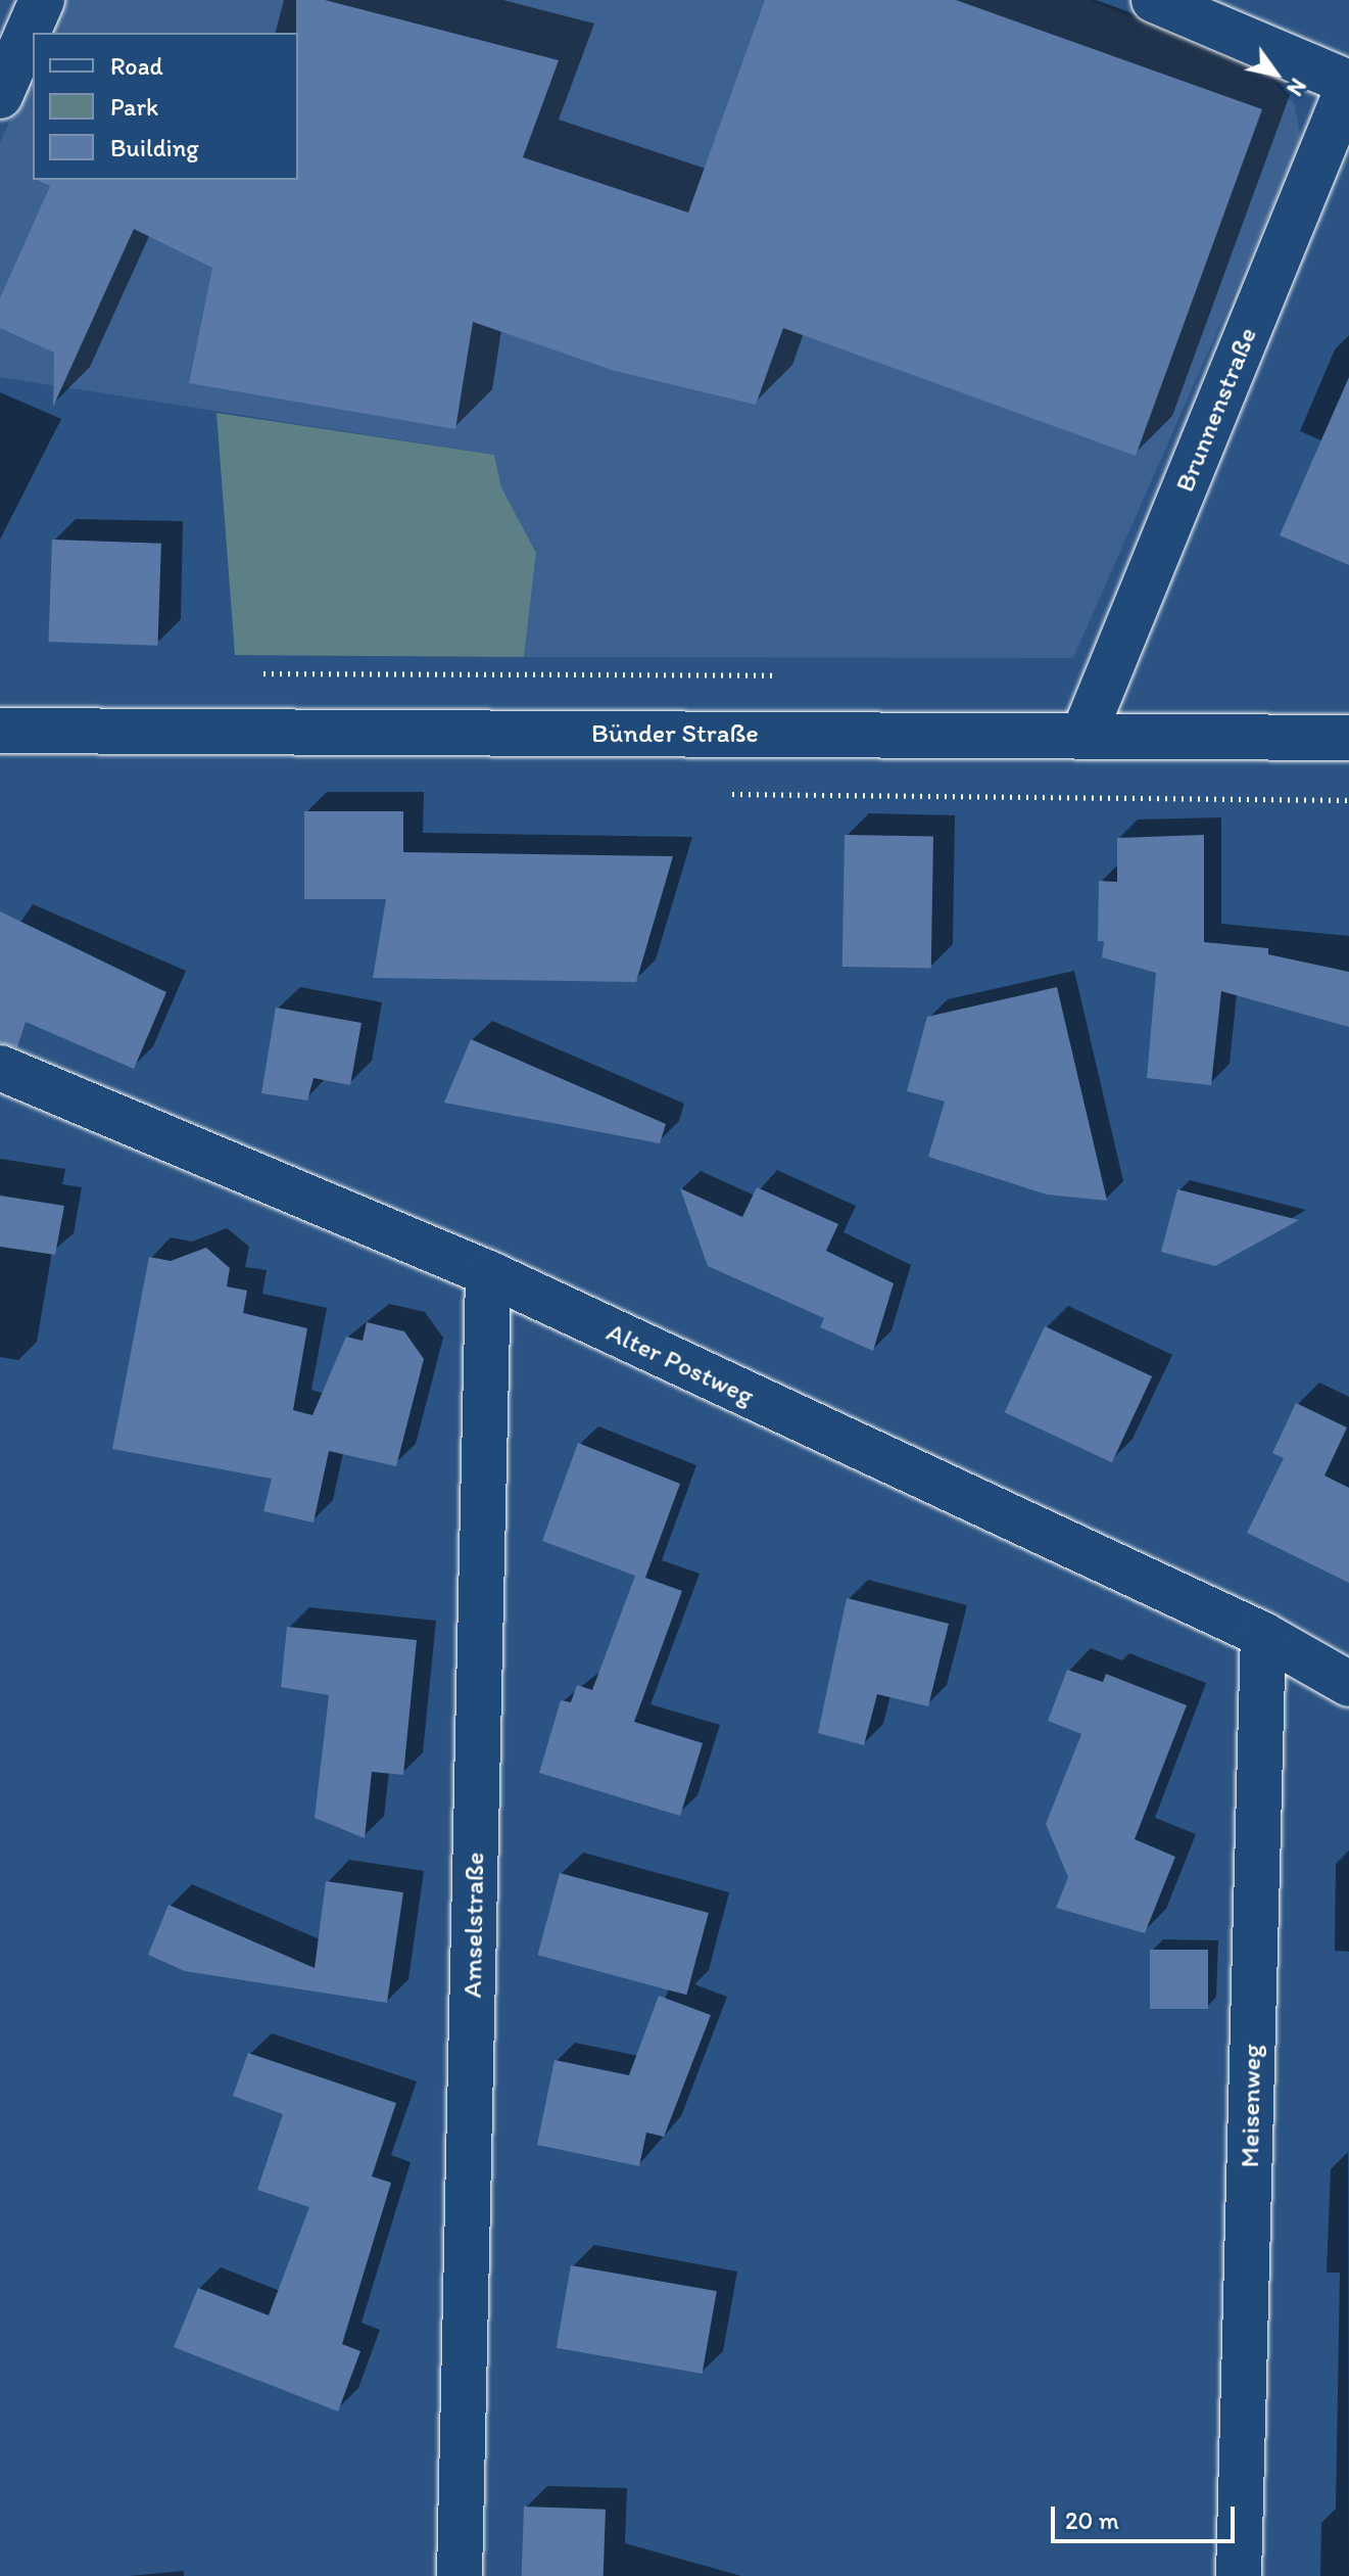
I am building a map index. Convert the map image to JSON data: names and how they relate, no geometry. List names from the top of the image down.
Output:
{
  "streets": {
    "street": [
      "Brunnenstraße",
      "Bünder Straße",
      "Alter Postweg",
      "Amselstraße",
      "Meisenweg"
    ]
  },
  "crossings": [
    ["Brunnenstraße", "Bünder Straße"],
    ["Alter Postweg", "Amselstraße"],
    ["Alter Postweg", "Meisenweg"]
  ],
  "legend": ["Road", "Park", "Building"],
  "scale_bar": "20 m",
  "north": "bottom right"
}
